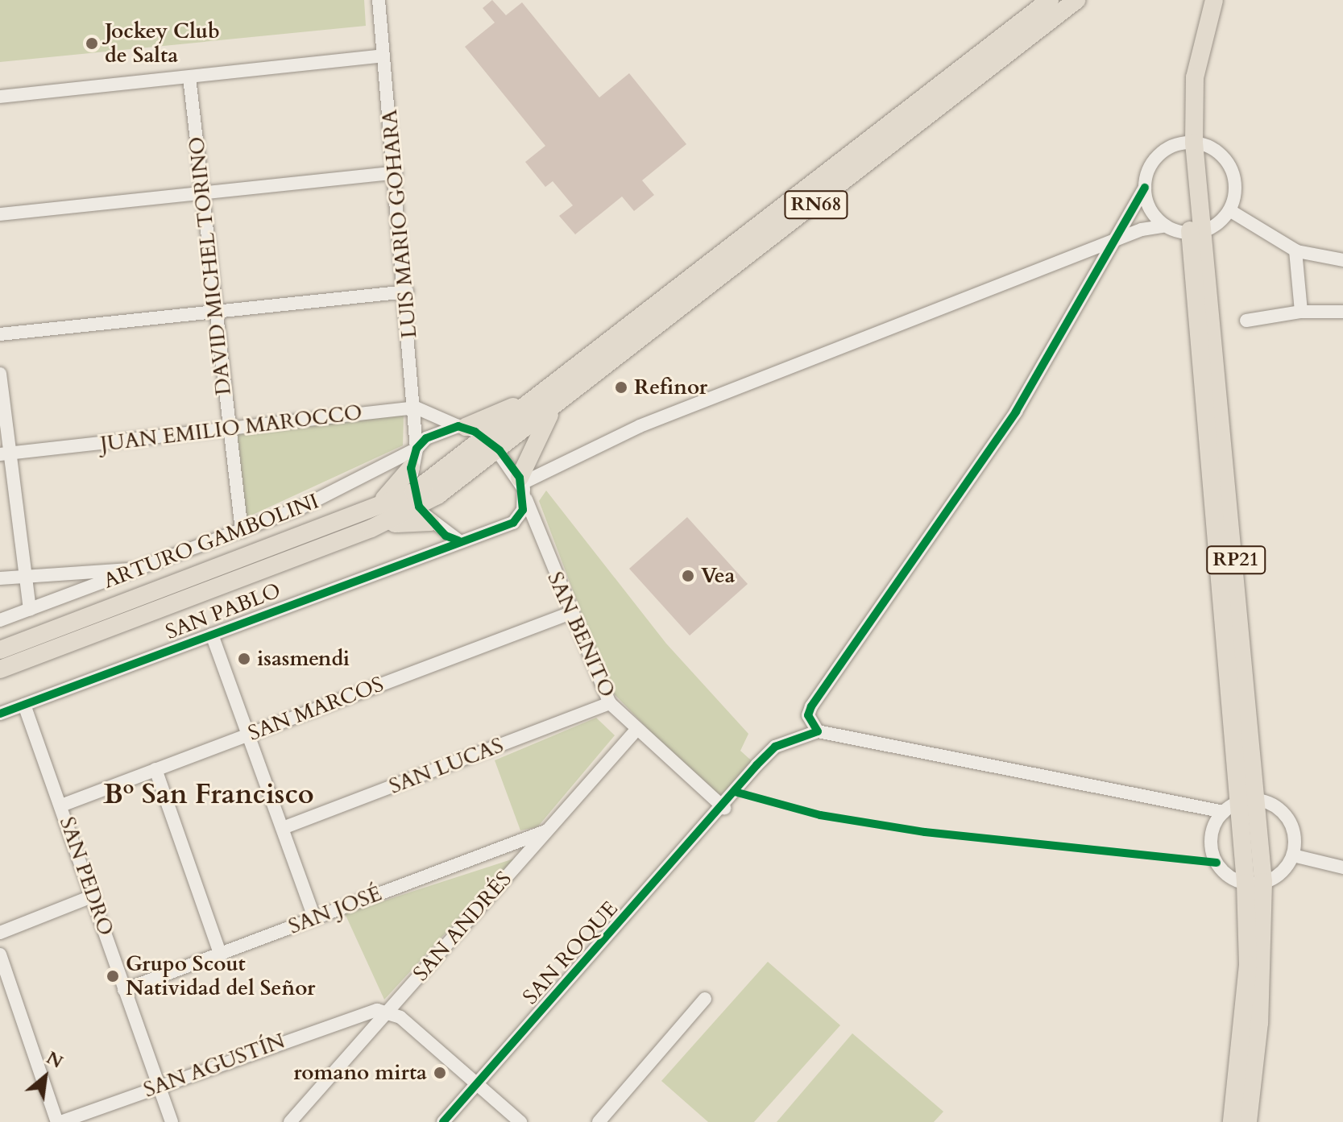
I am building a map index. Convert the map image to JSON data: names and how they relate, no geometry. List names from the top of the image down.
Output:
{
  "streets": {
    "main road": ["RN68", "RP21"],
    "street": [
      "LUIS MARIO GOHARA",
      "DAVID MICHEL TORINO",
      "JUAN EMILIO MAROCCO",
      "ARTURO GAMBOLINI",
      "SAN PABLO",
      "SAN BENITO",
      "SAN MARCOS",
      "SAN LUCAS",
      "SAN PEDRO",
      "SAN JOSÉ",
      "SAN ANDRÉS",
      "SAN ROQUE",
      "SAN AGUSTÍN"
    ]
  },
  "crossings": [
    ["LUIS MARIO GOHARA", "JUAN EMILIO MAROCCO"],
    ["LUIS MARIO GOHARA", "ARTURO GAMBOLINI"],
    ["DAVID MICHEL TORINO", "JUAN EMILIO MAROCCO"],
    ["DAVID MICHEL TORINO", "ARTURO GAMBOLINI"],
    ["SAN PABLO", "SAN PEDRO"],
    ["SAN BENITO", "SAN MARCOS"],
    ["SAN BENITO", "SAN LUCAS"],
    ["SAN BENITO", "SAN ANDRÉS"],
    ["SAN BENITO", "SAN ROQUE"],
    ["SAN MARCOS", "SAN PEDRO"],
    ["SAN PEDRO", "SAN JOSÉ"],
    ["SAN PEDRO", "SAN AGUSTÍN"],
    ["SAN JOSÉ", "SAN ANDRÉS"],
    ["SAN ANDRÉS", "SAN AGUSTÍN"]
  ],
  "districts": ["Bº San Francisco"],
  "places": [
    "Jockey Club de Salta",
    "Refinor",
    "Vea",
    "isasmendi",
    "Grupo Scout Natividad del Señor",
    "romano mirta"
  ],
  "north": "top right"
}
